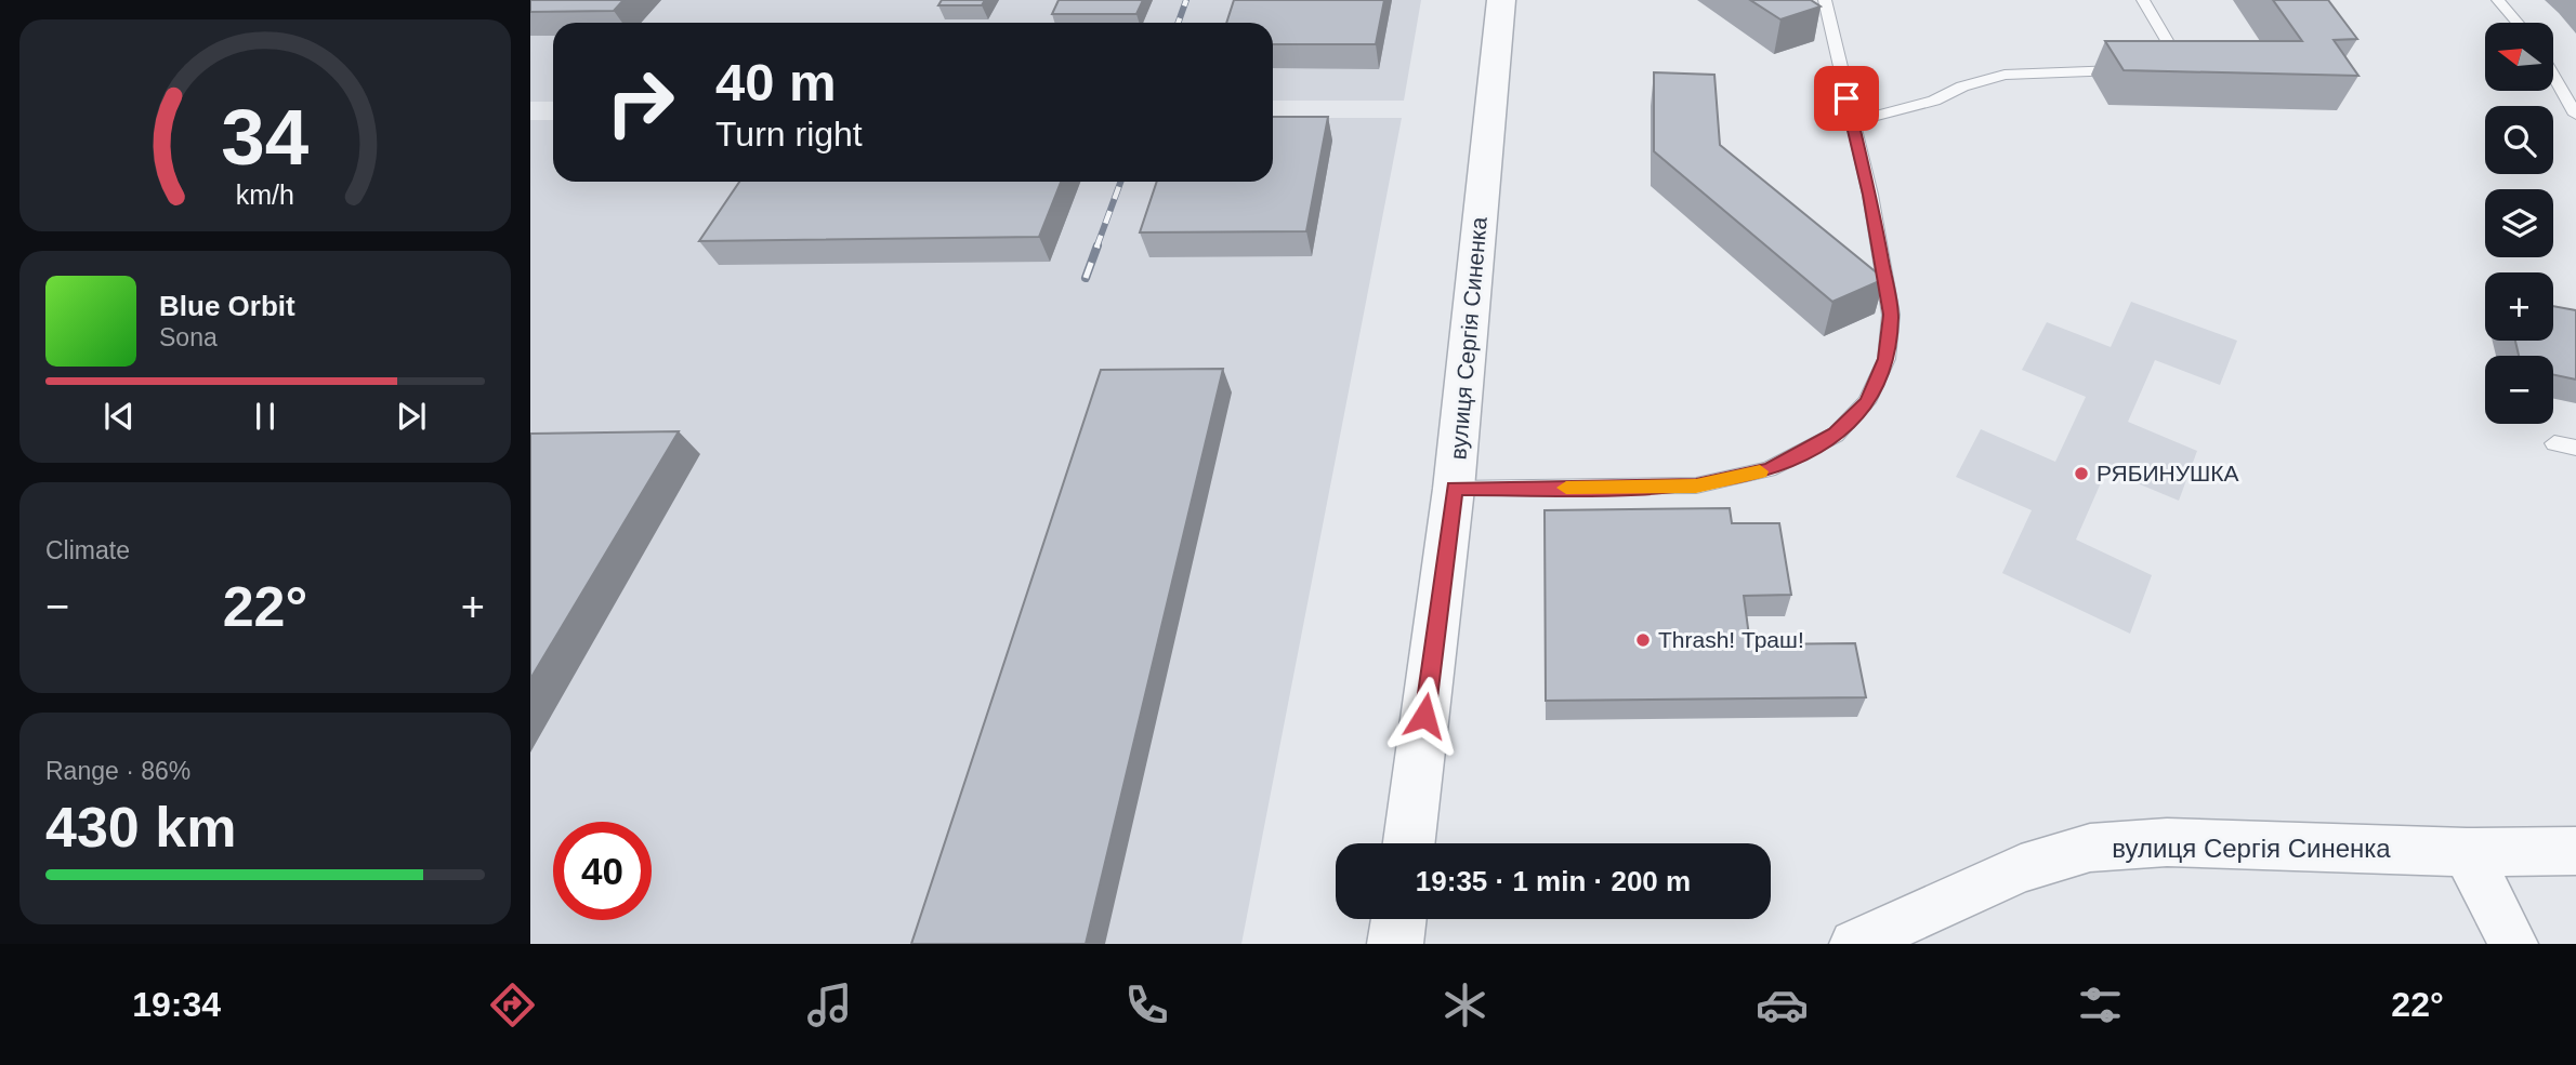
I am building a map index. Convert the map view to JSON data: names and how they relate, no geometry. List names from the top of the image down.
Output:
{
  "streets": {
    "street": ["вулиця Сергія Синенка"]
  },
  "places": ["РЯБИНУШКА", "Thrash! Траш!"],
  "north": "left",
  "page": {
    "map_buttons": ["+", "−"],
    "turn": ["40 m", "Turn right"],
    "song": ["Blue Orbit", "Sona"],
    "tile": [
      "Climate",
      ["Range · 86%", "430 km"]
    ],
    "heat": ["−", "22°", "+"],
    "limit": "40",
    "trip": "19:35 · 1 min · 200 m",
    "tabs": ["19:34", "22°"],
    "gauge": ["34", "km/h"]
  }
}
